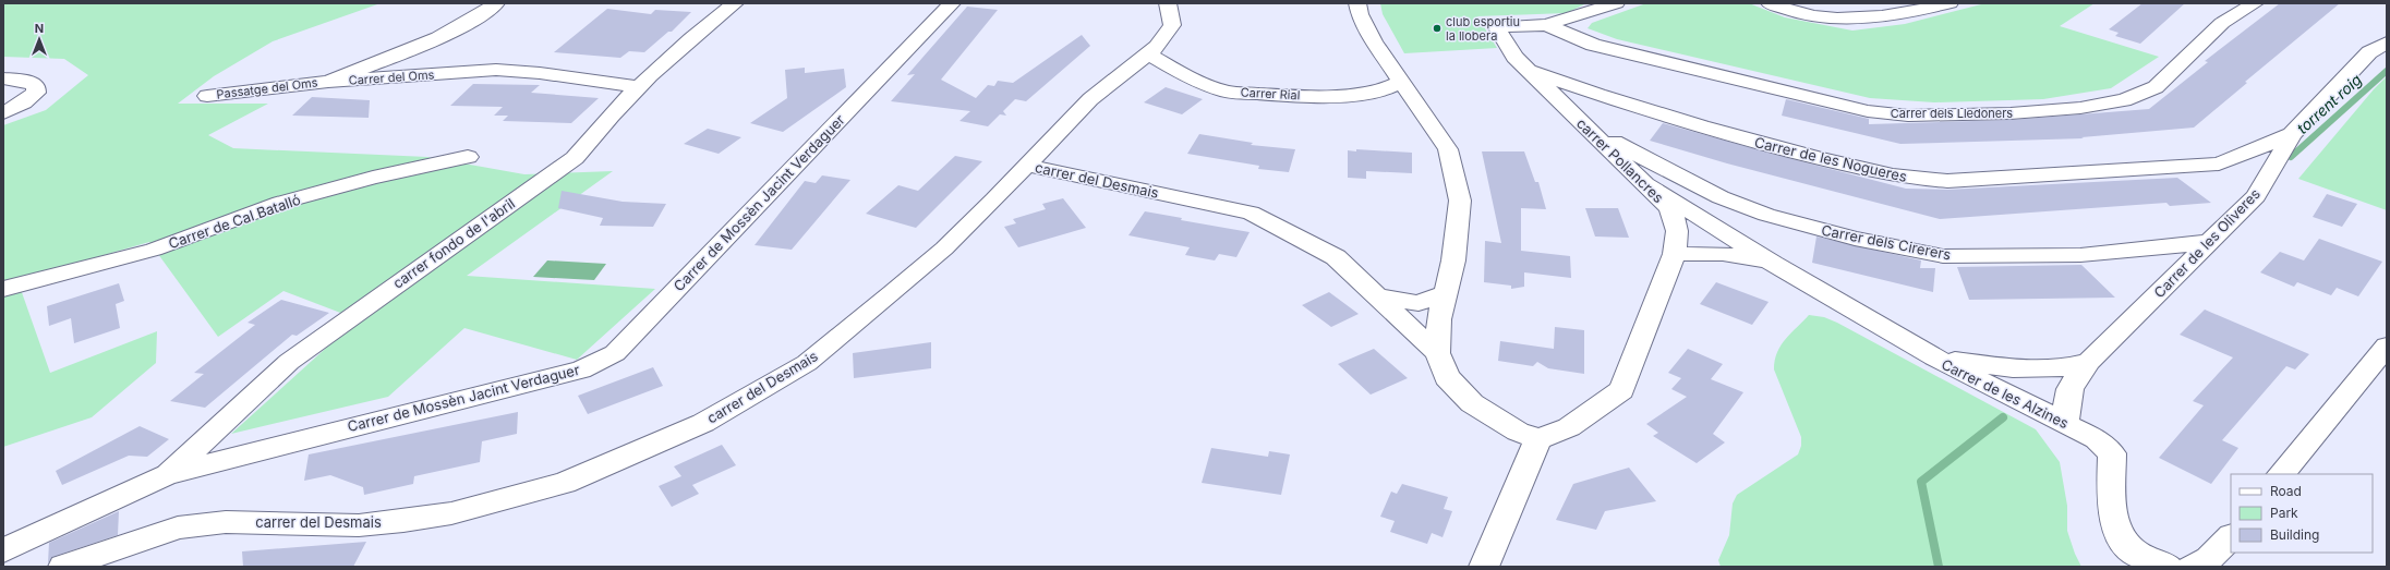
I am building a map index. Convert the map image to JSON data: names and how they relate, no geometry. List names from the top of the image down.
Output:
{
  "streets": {
    "street": [
      "Carrer del Oms",
      "Passatge del Oms",
      "Carrer Rial",
      "Carrer dels Lledoners",
      "Carrer de les Nogueres",
      "carrer Pollancres",
      "carrer del Desmais",
      "Carrer de Mossèn Jacint Verdaguer",
      "Carrer de Cal Batalló",
      "Carrer dels Cirerers",
      "carrer fondo de l'abril",
      "Carrer de les Oliveres",
      "Carrer de les Alzines"
    ]
  },
  "crossings": [
    ["Carrer del Oms", "Passatge del Oms"],
    ["Carrer del Oms", "carrer fondo de l'abril"],
    ["Carrer dels Lledoners", "carrer Pollancres"],
    ["Carrer de les Nogueres", "carrer Pollancres"],
    ["Carrer de les Nogueres", "Carrer de les Oliveres"],
    ["carrer Pollancres", "Carrer dels Cirerers"],
    ["carrer Pollancres", "Carrer de les Alzines"],
    ["Carrer de Mossèn Jacint Verdaguer", "carrer fondo de l'abril"],
    ["Carrer dels Cirerers", "Carrer de les Oliveres"],
    ["Carrer de les Oliveres", "Carrer de les Alzines"]
  ],
  "water": ["torrent roig"],
  "places": ["club esportiu la llobera"],
  "legend": ["Road", "Park", "Building"],
  "north": "top"
}
